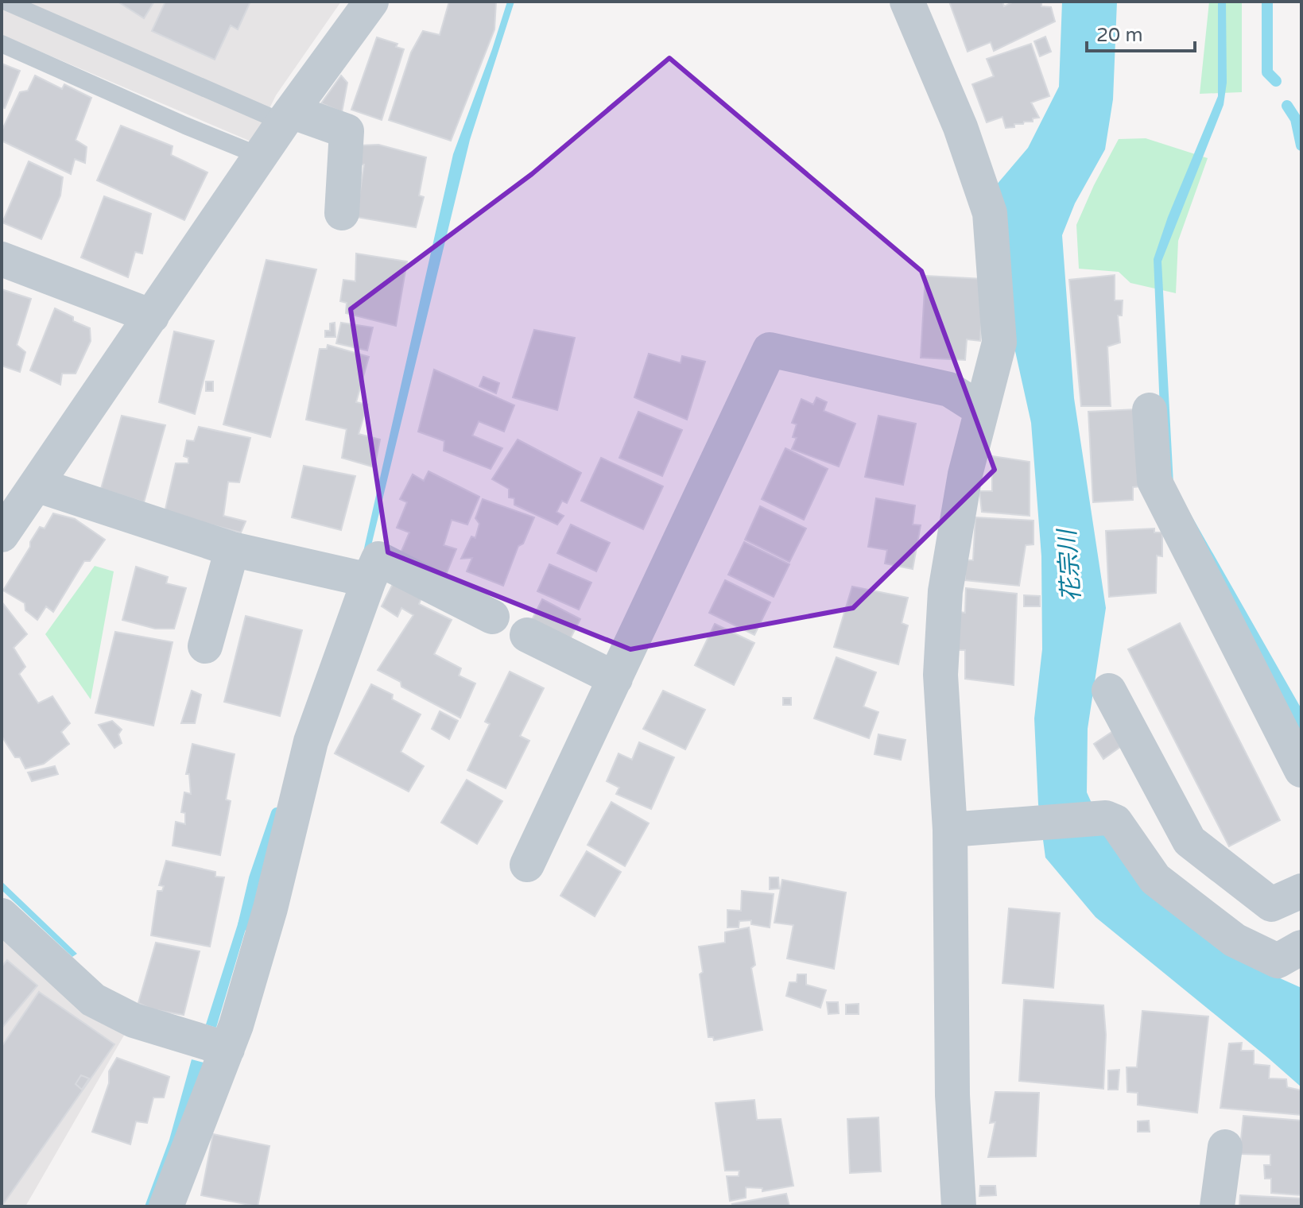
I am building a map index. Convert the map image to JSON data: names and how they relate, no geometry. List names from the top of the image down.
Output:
{
  "water": ["花宗川"],
  "scale_bar": "20 m"
}
